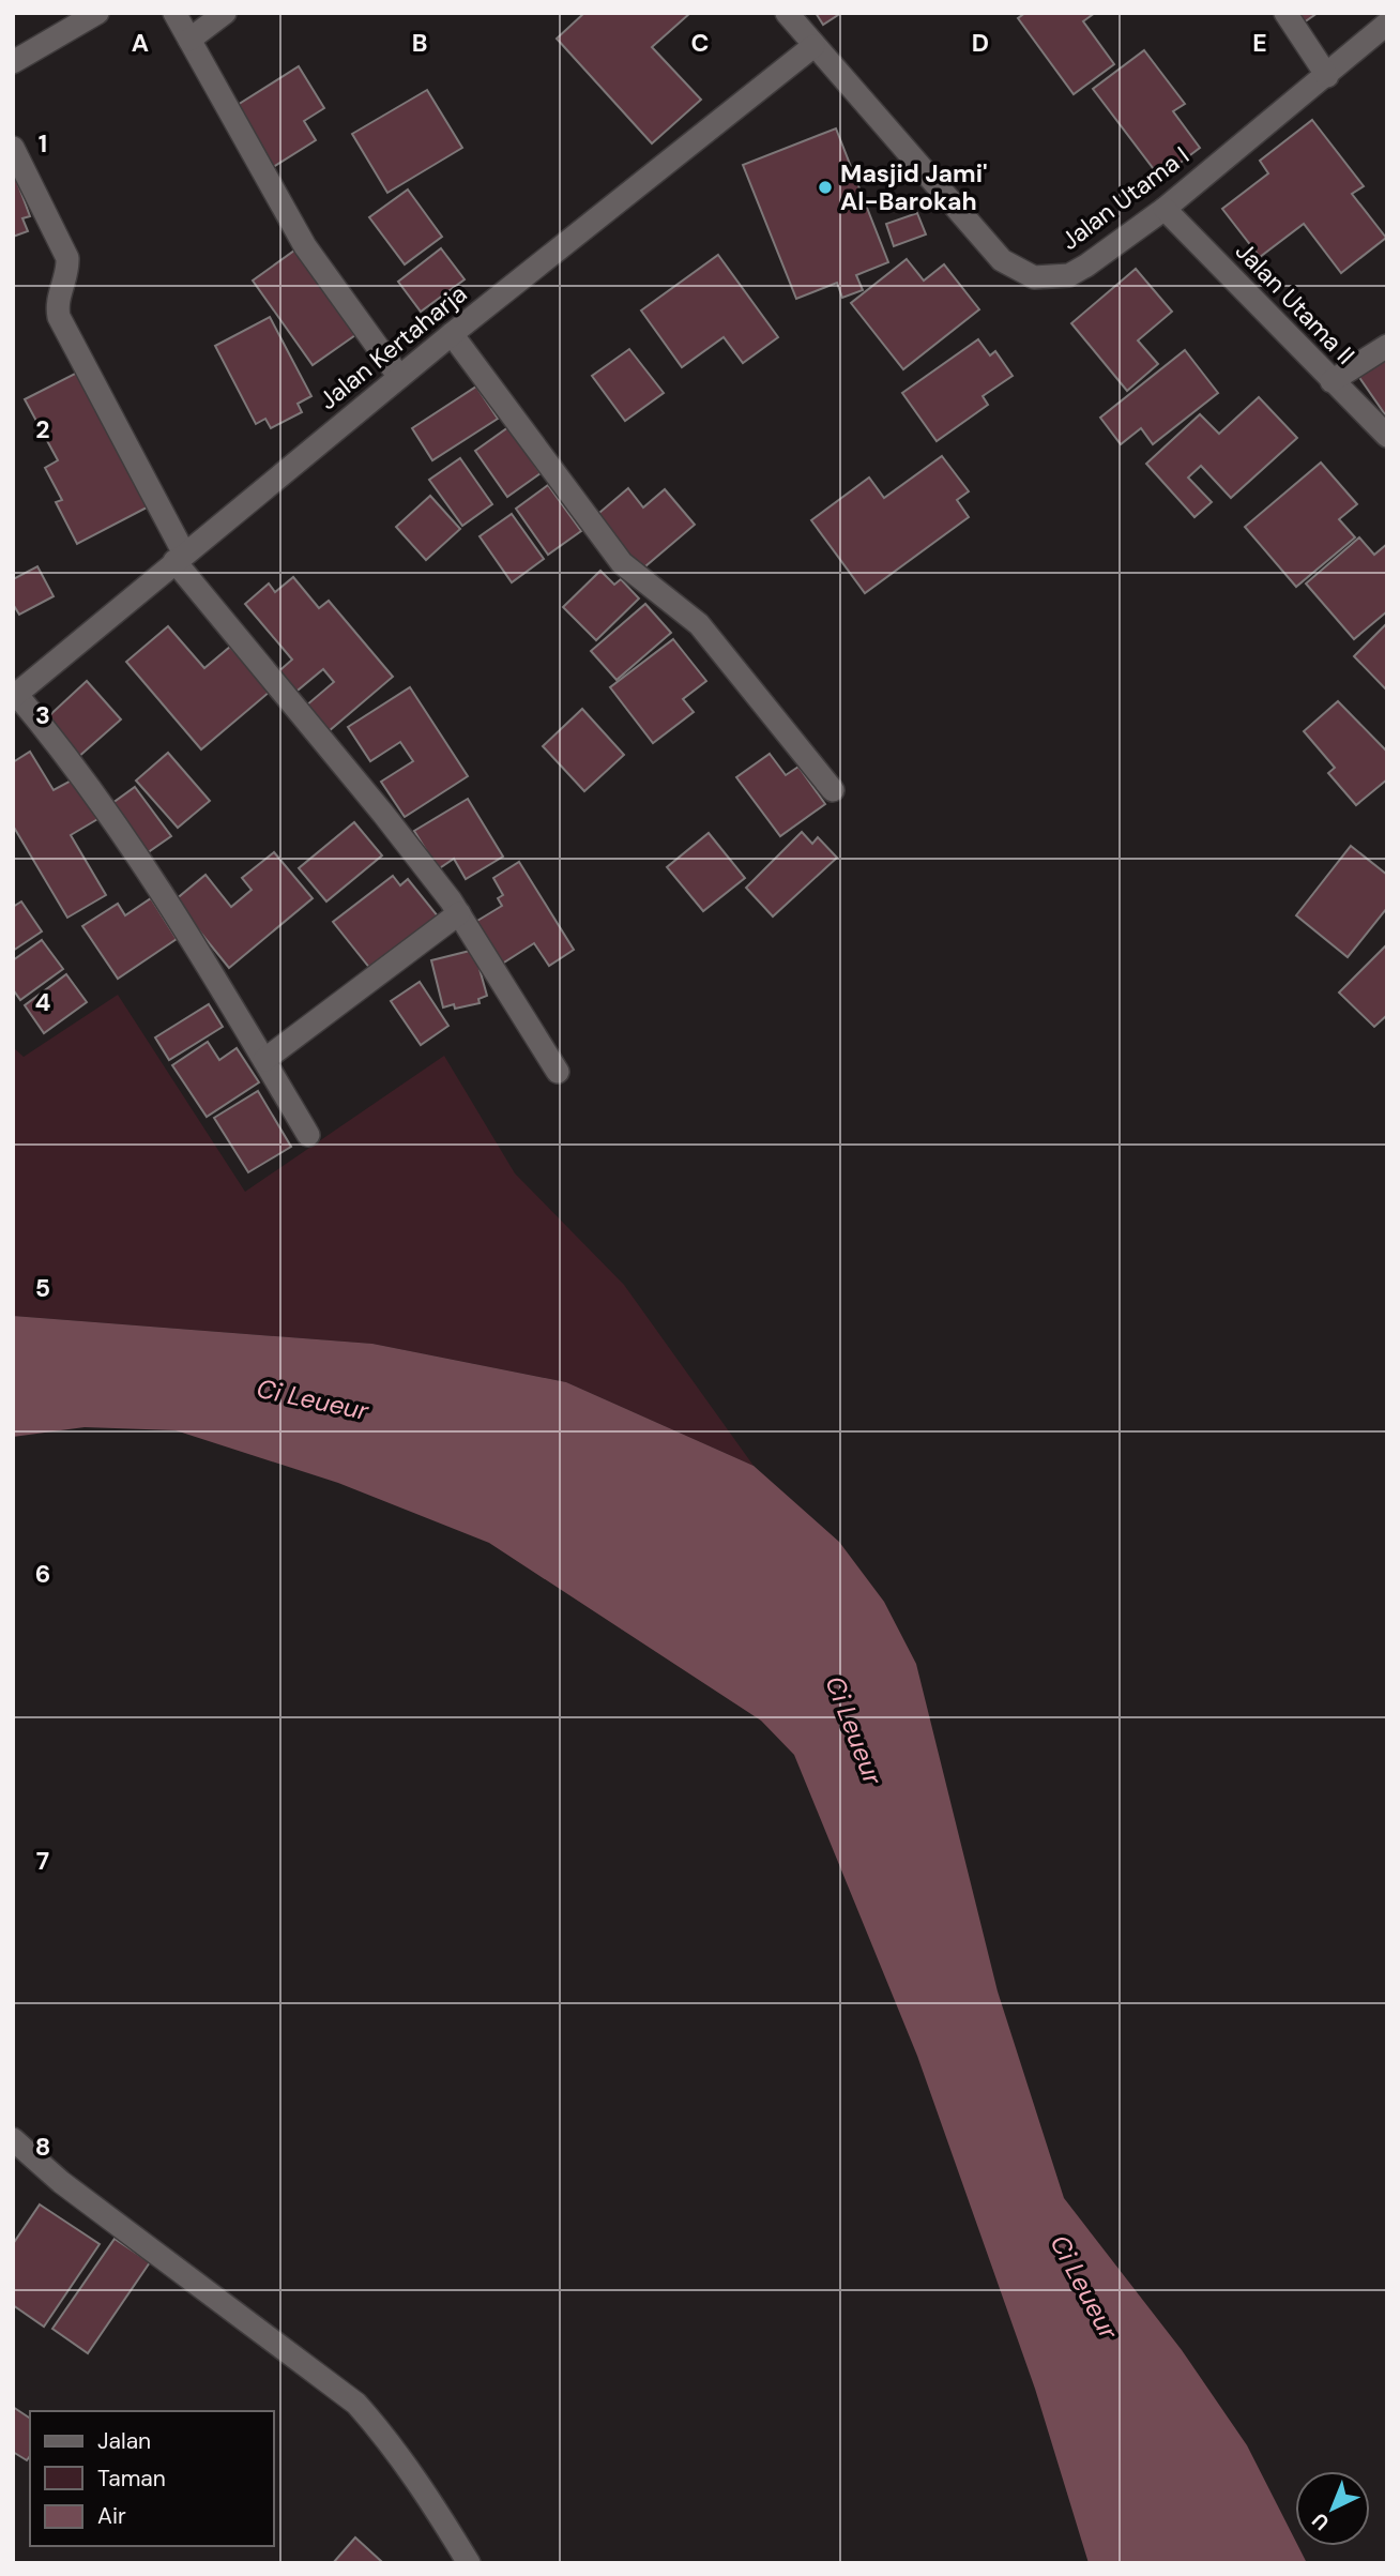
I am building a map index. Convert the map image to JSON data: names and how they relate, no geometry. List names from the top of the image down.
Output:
{
  "streets": {
    "street": ["Jalan Utama I", "Jalan Utama II", "Jalan Kertaharja"]
  },
  "crossings": [
    ["Jalan Utama I", "Jalan Utama II"],
    ["Jalan Utama I", "Jalan Kertaharja"]
  ],
  "water": ["Ci Leueur"],
  "places": ["Masjid Jami' Al-Barokah"],
  "legend": ["Jalan", "Taman", "Air"],
  "north": "bottom left",
  "grid": {
    "columns": [
      "A",
      "B",
      "C",
      "D",
      "E"
    ],
    "rows": [
      "1",
      "2",
      "3",
      "4",
      "5",
      "6",
      "7",
      "8"
    ]
  }
}
